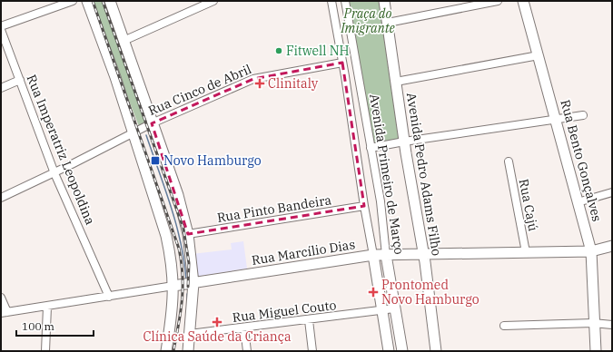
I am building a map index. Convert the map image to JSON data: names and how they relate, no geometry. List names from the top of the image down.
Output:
{
  "streets": {
    "main road": [
      "Rua Bento Gonçalves",
      "Avenida Primeiro de Março",
      "Avenida Pedro Adams Filho",
      "Rua Marcílio Dias"
    ],
    "street": [
      "Rua Cinco de Abril",
      "Rua Imperatriz Leopoldina",
      "Rua Cajú",
      "Rua Pinto Bandeira",
      "Rua Miguel Couto"
    ]
  },
  "crossings": [
    ["Rua Cinco de Abril", "Rua Imperatriz Leopoldina"],
    ["Rua Cinco de Abril", "Avenida Primeiro de Março"],
    ["Rua Imperatriz Leopoldina", "Rua Marcílio Dias"],
    ["Rua Bento Gonçalves", "Rua Marcílio Dias"],
    ["Avenida Primeiro de Março", "Rua Pinto Bandeira"],
    ["Avenida Primeiro de Março", "Rua Marcílio Dias"],
    ["Avenida Primeiro de Março", "Rua Miguel Couto"],
    ["Avenida Pedro Adams Filho", "Rua Marcílio Dias"],
    ["Rua Cajú", "Rua Marcílio Dias"]
  ],
  "parks": ["Praça do Imigrante"],
  "places": {
    "other": ["Fitwell NH"],
    "health": ["Clinitaly", "Prontomed Novo Hamburgo", "Clínica Saúde da Criança"],
    "transit": ["Novo Hamburgo"]
  },
  "scale_bar": "100 m"
}
